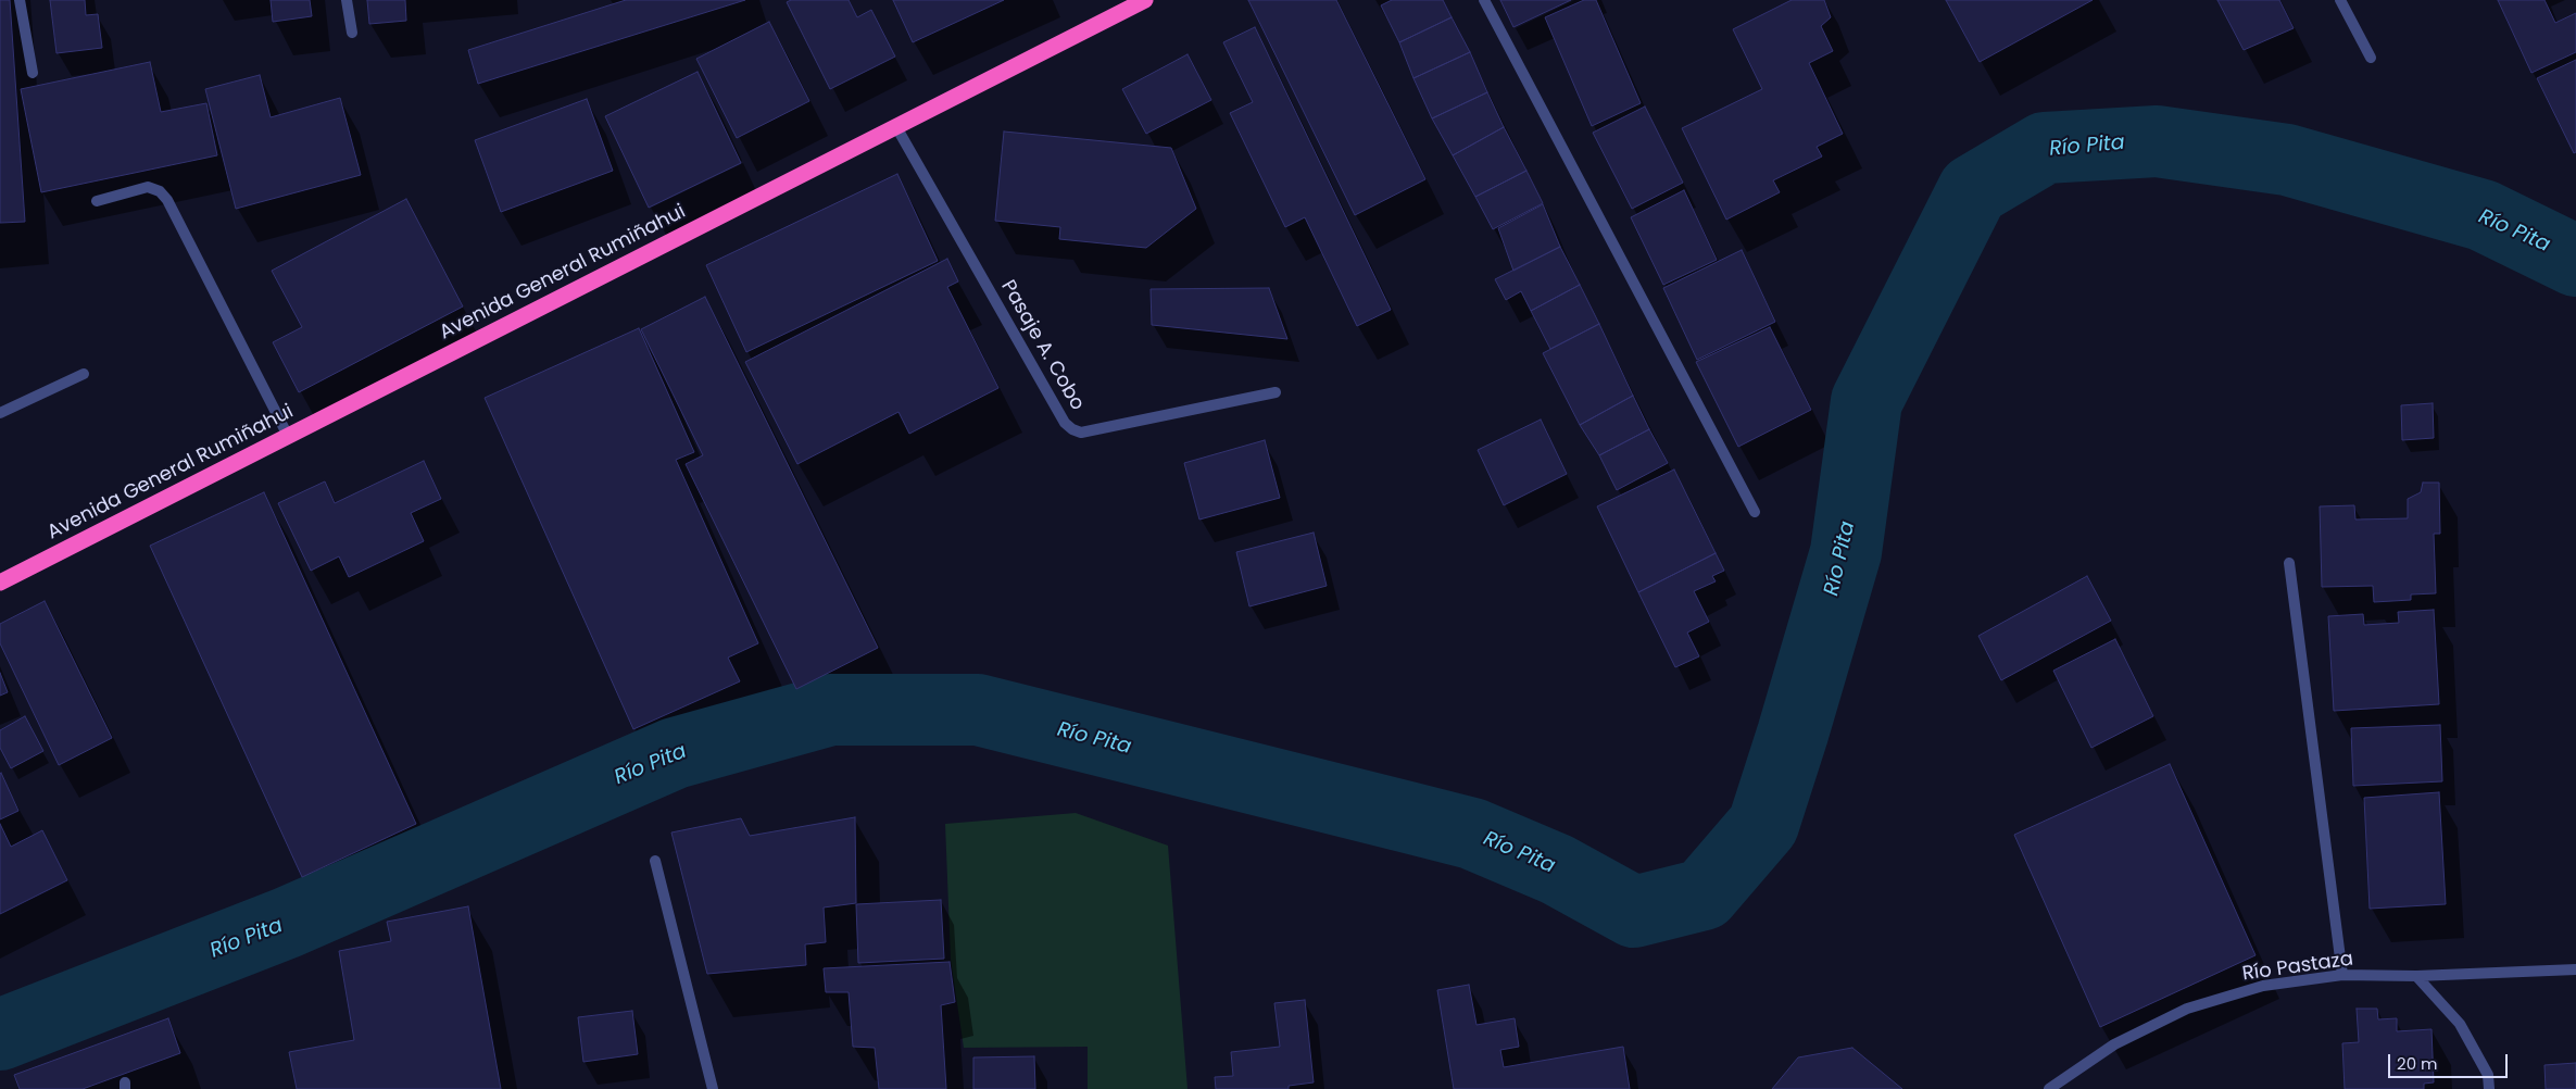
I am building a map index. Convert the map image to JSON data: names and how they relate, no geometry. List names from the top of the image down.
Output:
{
  "streets": {
    "highway": ["Avenida General Rumiñahui"],
    "street": ["Pasaje A. Cobo", "Río Pastaza"]
  },
  "crossings": [
    ["Avenida General Rumiñahui", "Pasaje A. Cobo"]
  ],
  "water": ["Río Pita"],
  "scale_bar": "20 m"
}
